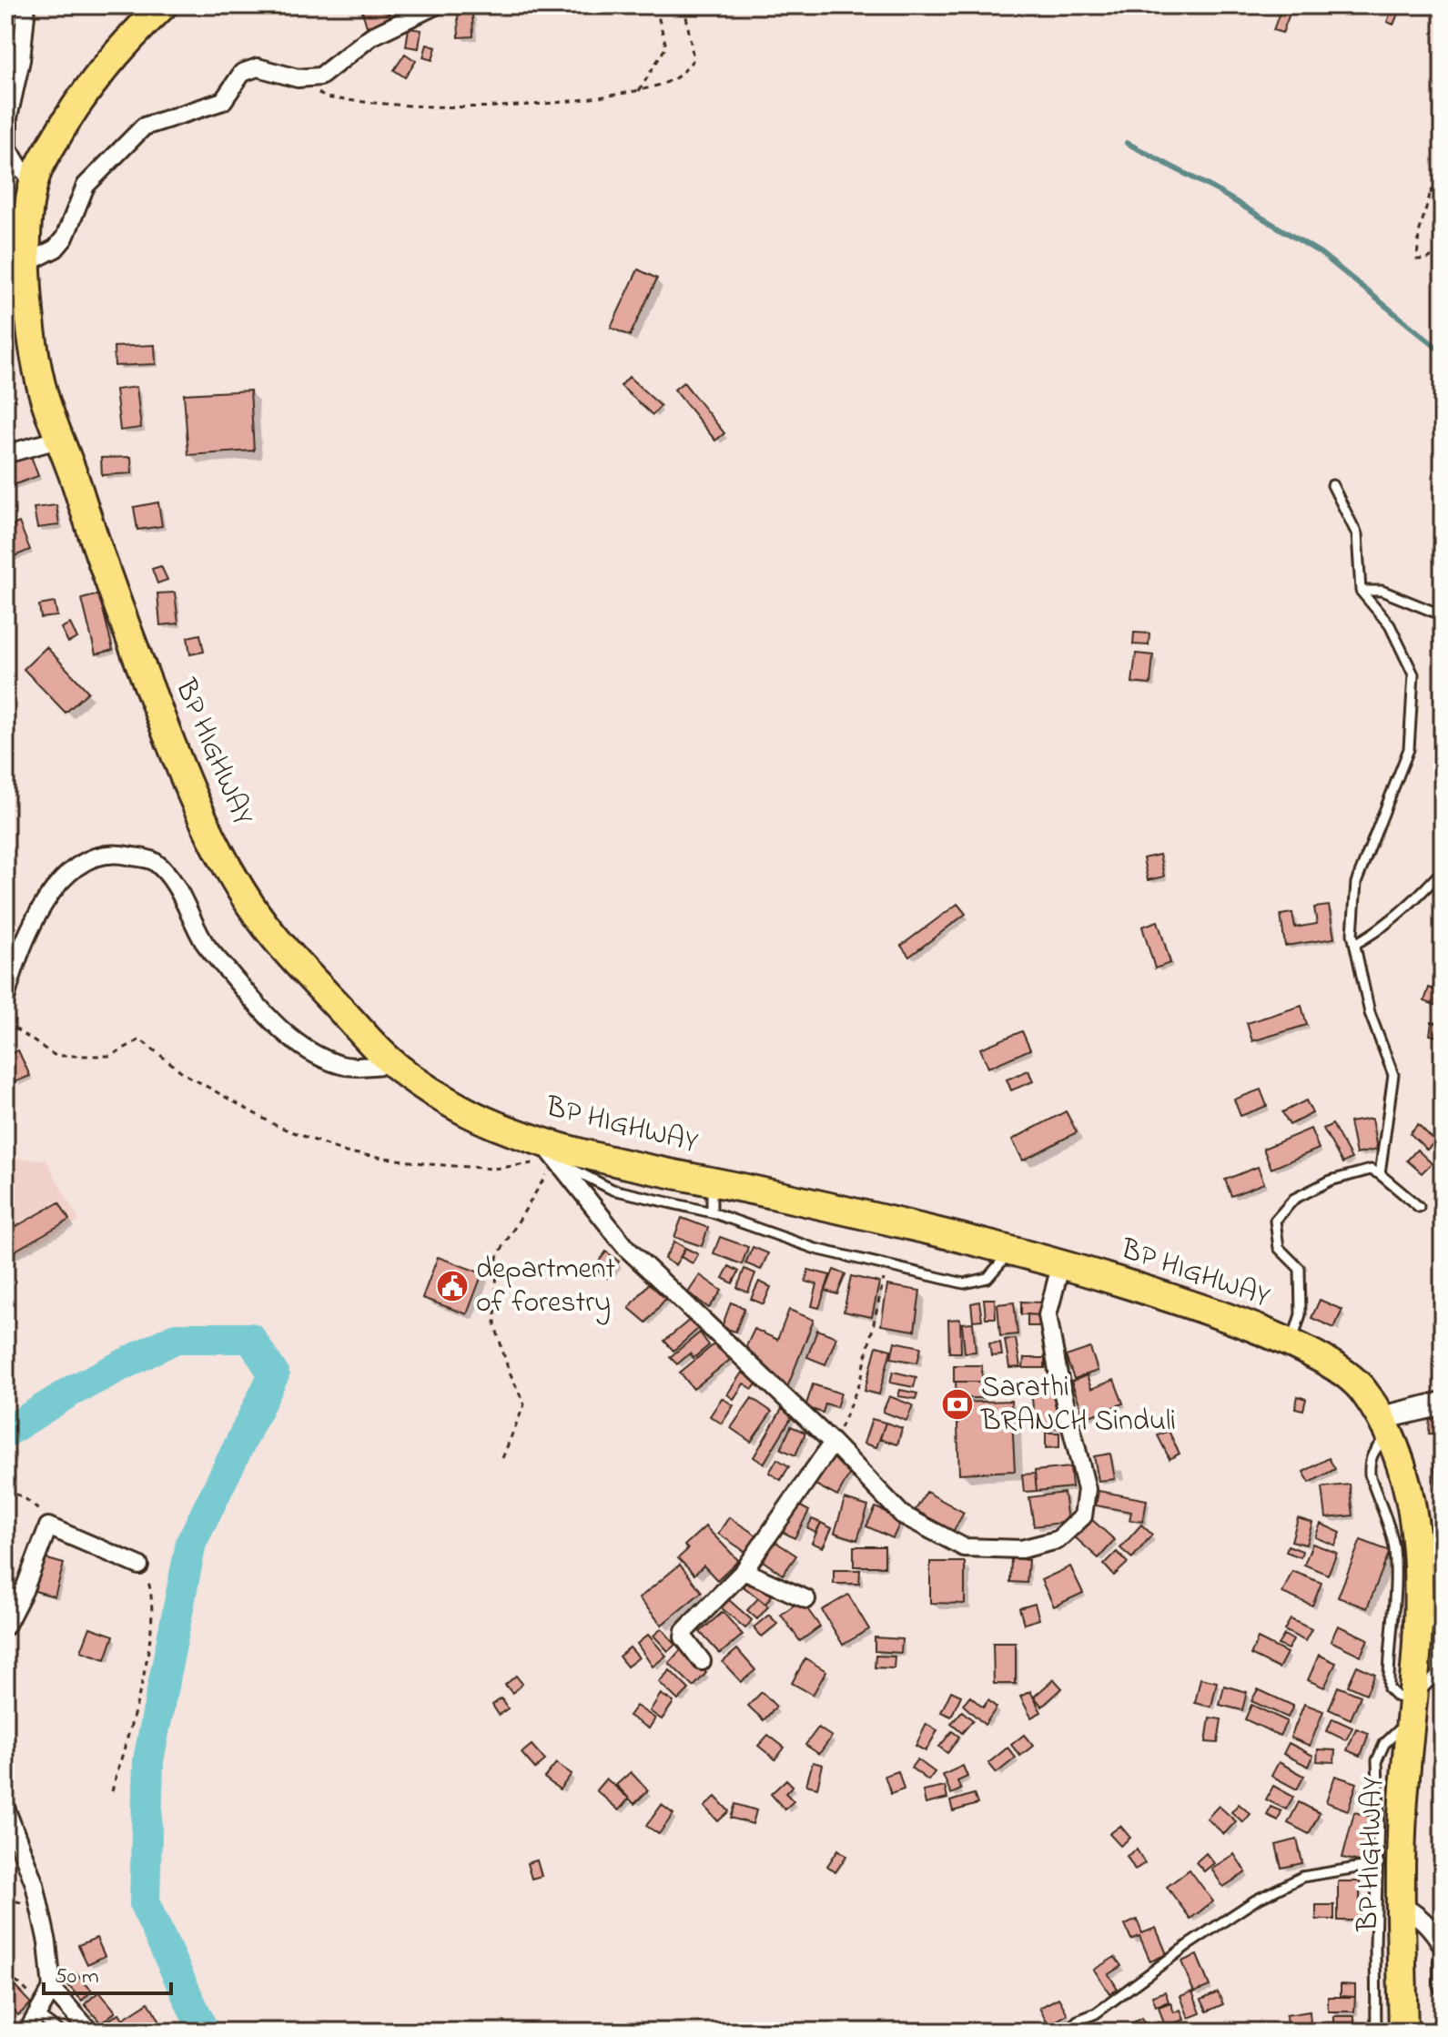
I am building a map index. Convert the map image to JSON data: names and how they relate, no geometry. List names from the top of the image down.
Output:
{
  "streets": {
    "highway": ["BP HIGHWAY"]
  },
  "places": {
    "public building": ["department of forestry"],
    "bank": ["Sarathi BRANCH Sinduli"]
  },
  "scale_bar": "50 m"
}
